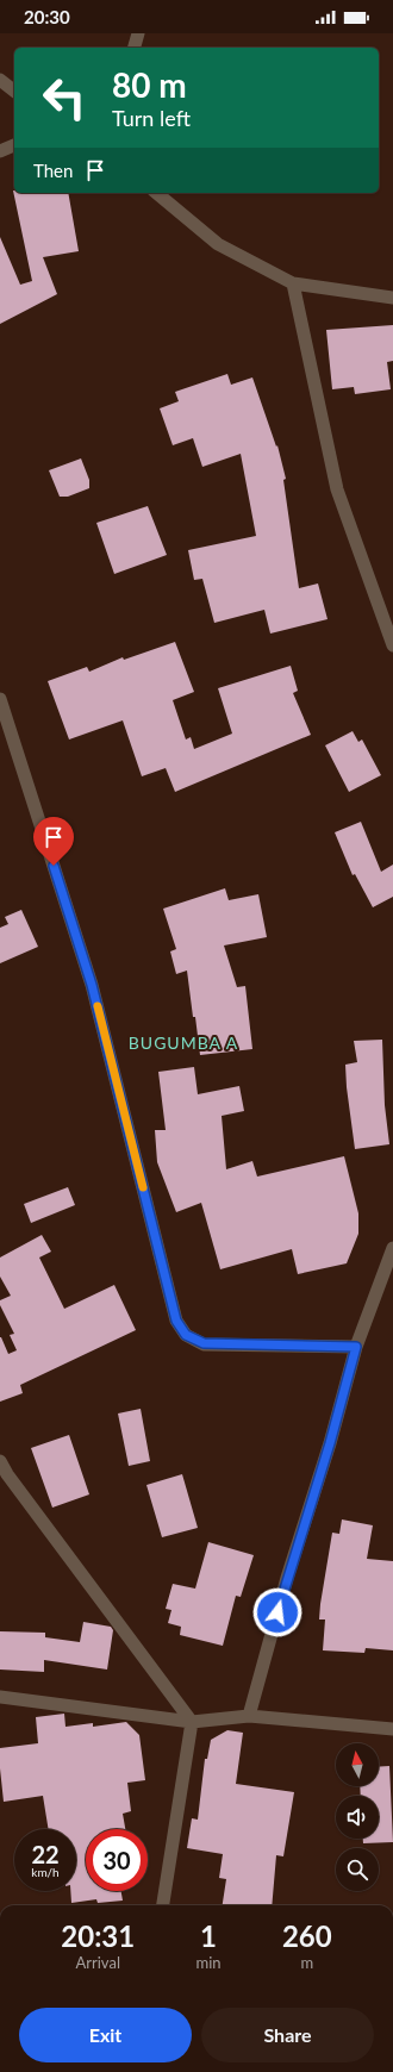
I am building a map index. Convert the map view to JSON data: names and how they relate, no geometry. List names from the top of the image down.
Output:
{
  "districts": ["BUGUMBA A"],
  "north": "top",
  "page": {
    "status": "20:30",
    "turn": ["80 m", "Turn left"],
    "then": "Then",
    "speed": "22 km/h",
    "limit": "30",
    "eta": [
      "20:31",
      "Arrival",
      "1",
      "min",
      "260",
      "m"
    ],
    "buttons": ["Exit", "Share"]
  }
}
